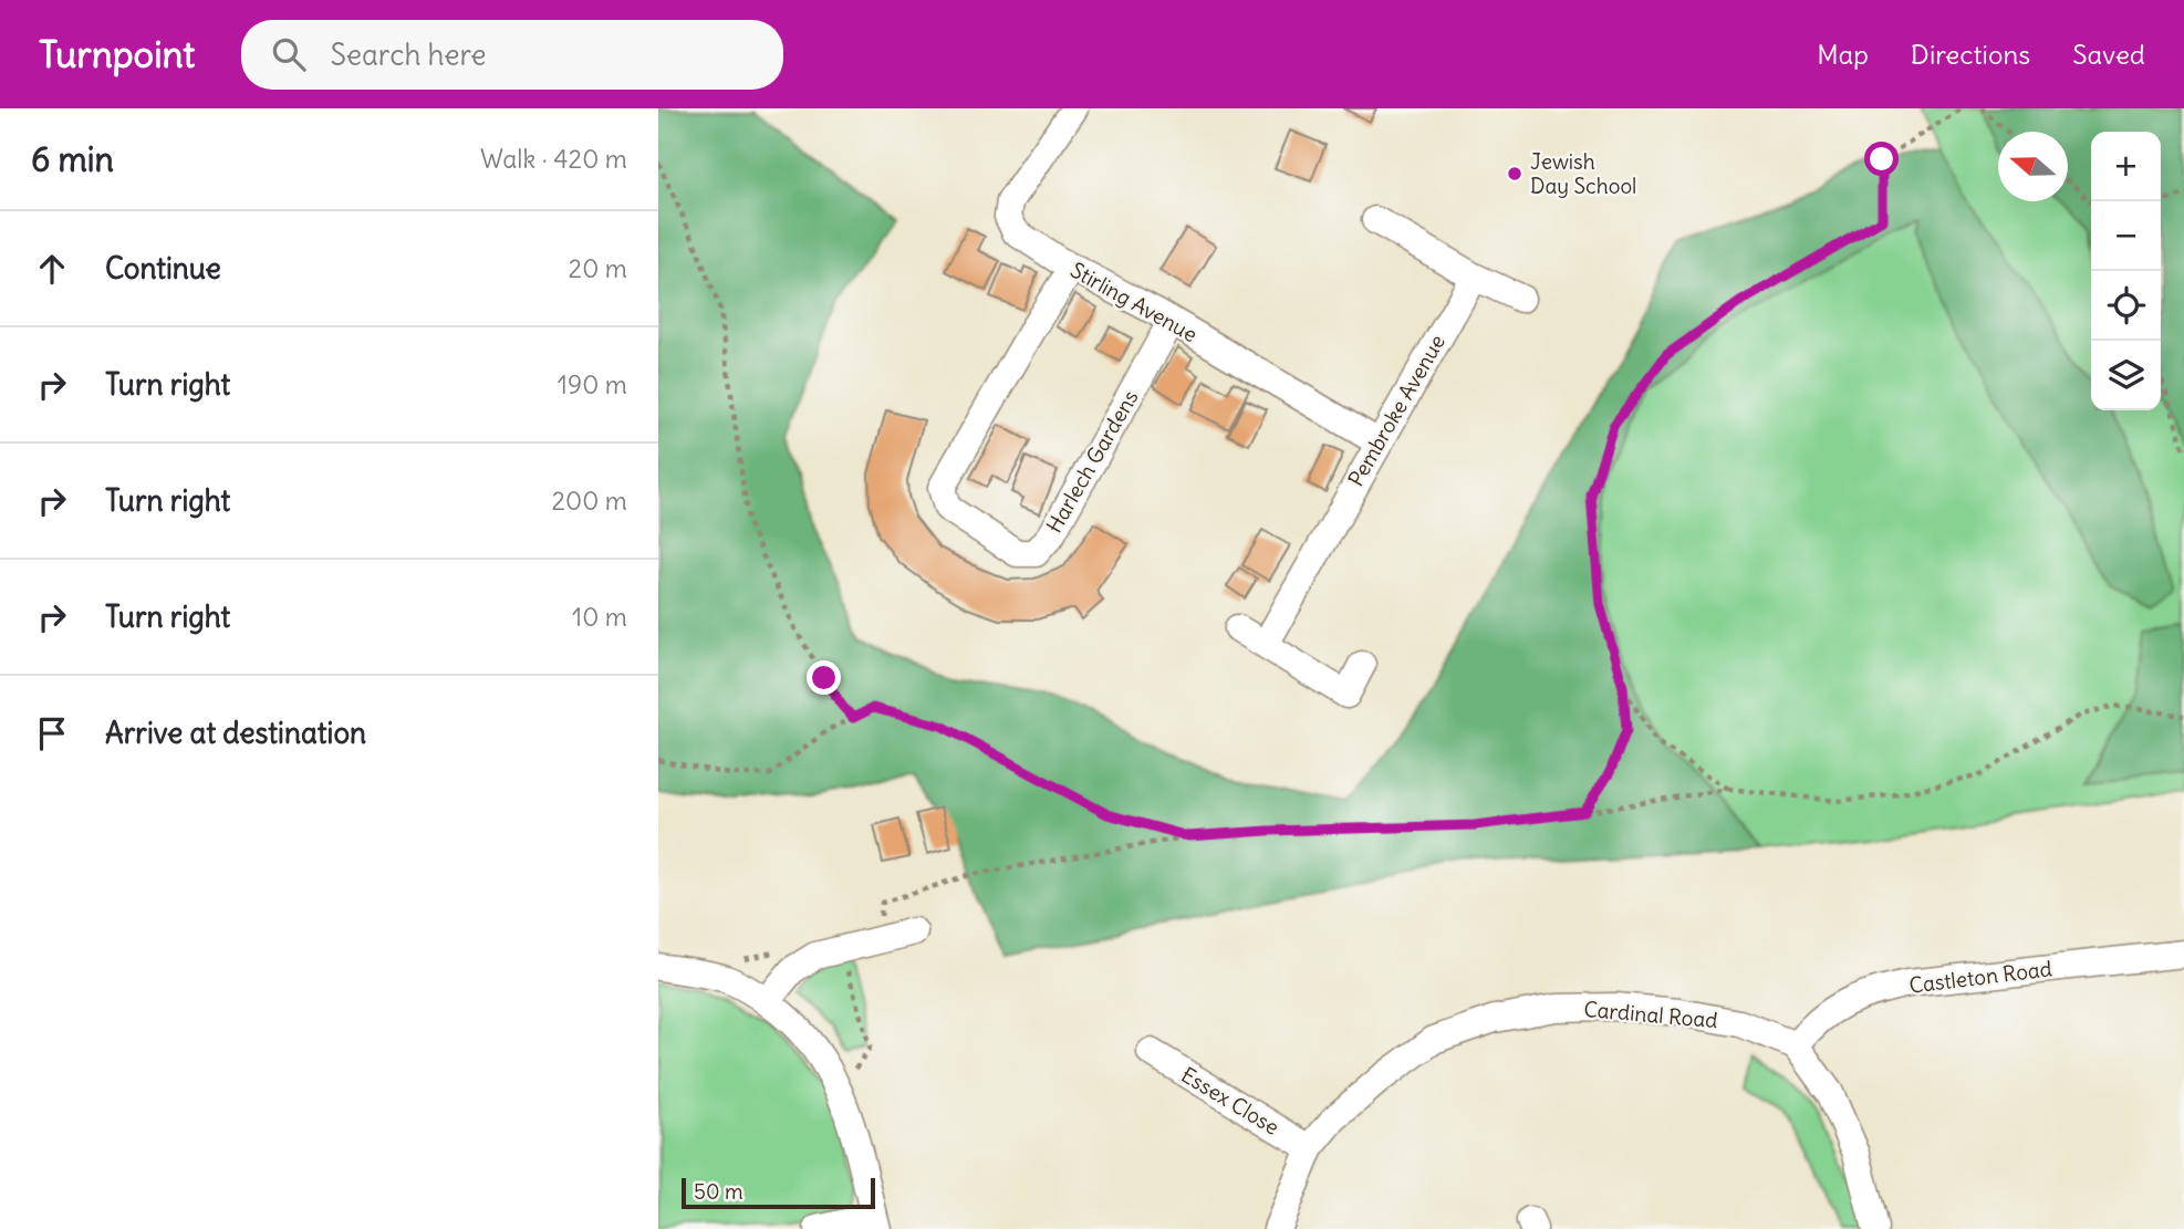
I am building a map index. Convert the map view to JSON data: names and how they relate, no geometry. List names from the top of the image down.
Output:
{
  "streets": {
    "street": [
      "Stirling Avenue",
      "Pembroke Avenue",
      "Harlech Gardens",
      "Castleton Road",
      "Cardinal Road",
      "Essex Close"
    ]
  },
  "crossings": [
    ["Stirling Avenue", "Pembroke Avenue"],
    ["Stirling Avenue", "Harlech Gardens"],
    ["Castleton Road", "Cardinal Road"],
    ["Cardinal Road", "Essex Close"]
  ],
  "places": ["Jewish Day School"],
  "scale_bar": "50 m",
  "north": "left",
  "page": {
    "header": "Turnpoint",
    "search": "Search here",
    "nav": ["Map", "Directions", "Saved"],
    "heading": ["6 min", "Walk · 420 m"],
    "map_buttons": ["+", "−"],
    "list": [
      ["Continue", "20 m"],
      ["Turn right", "190 m"],
      ["Turn right", "200 m"],
      ["Turn right", "10 m"],
      "Arrive at destination"
    ],
    "scale": "50 m"
  }
}
